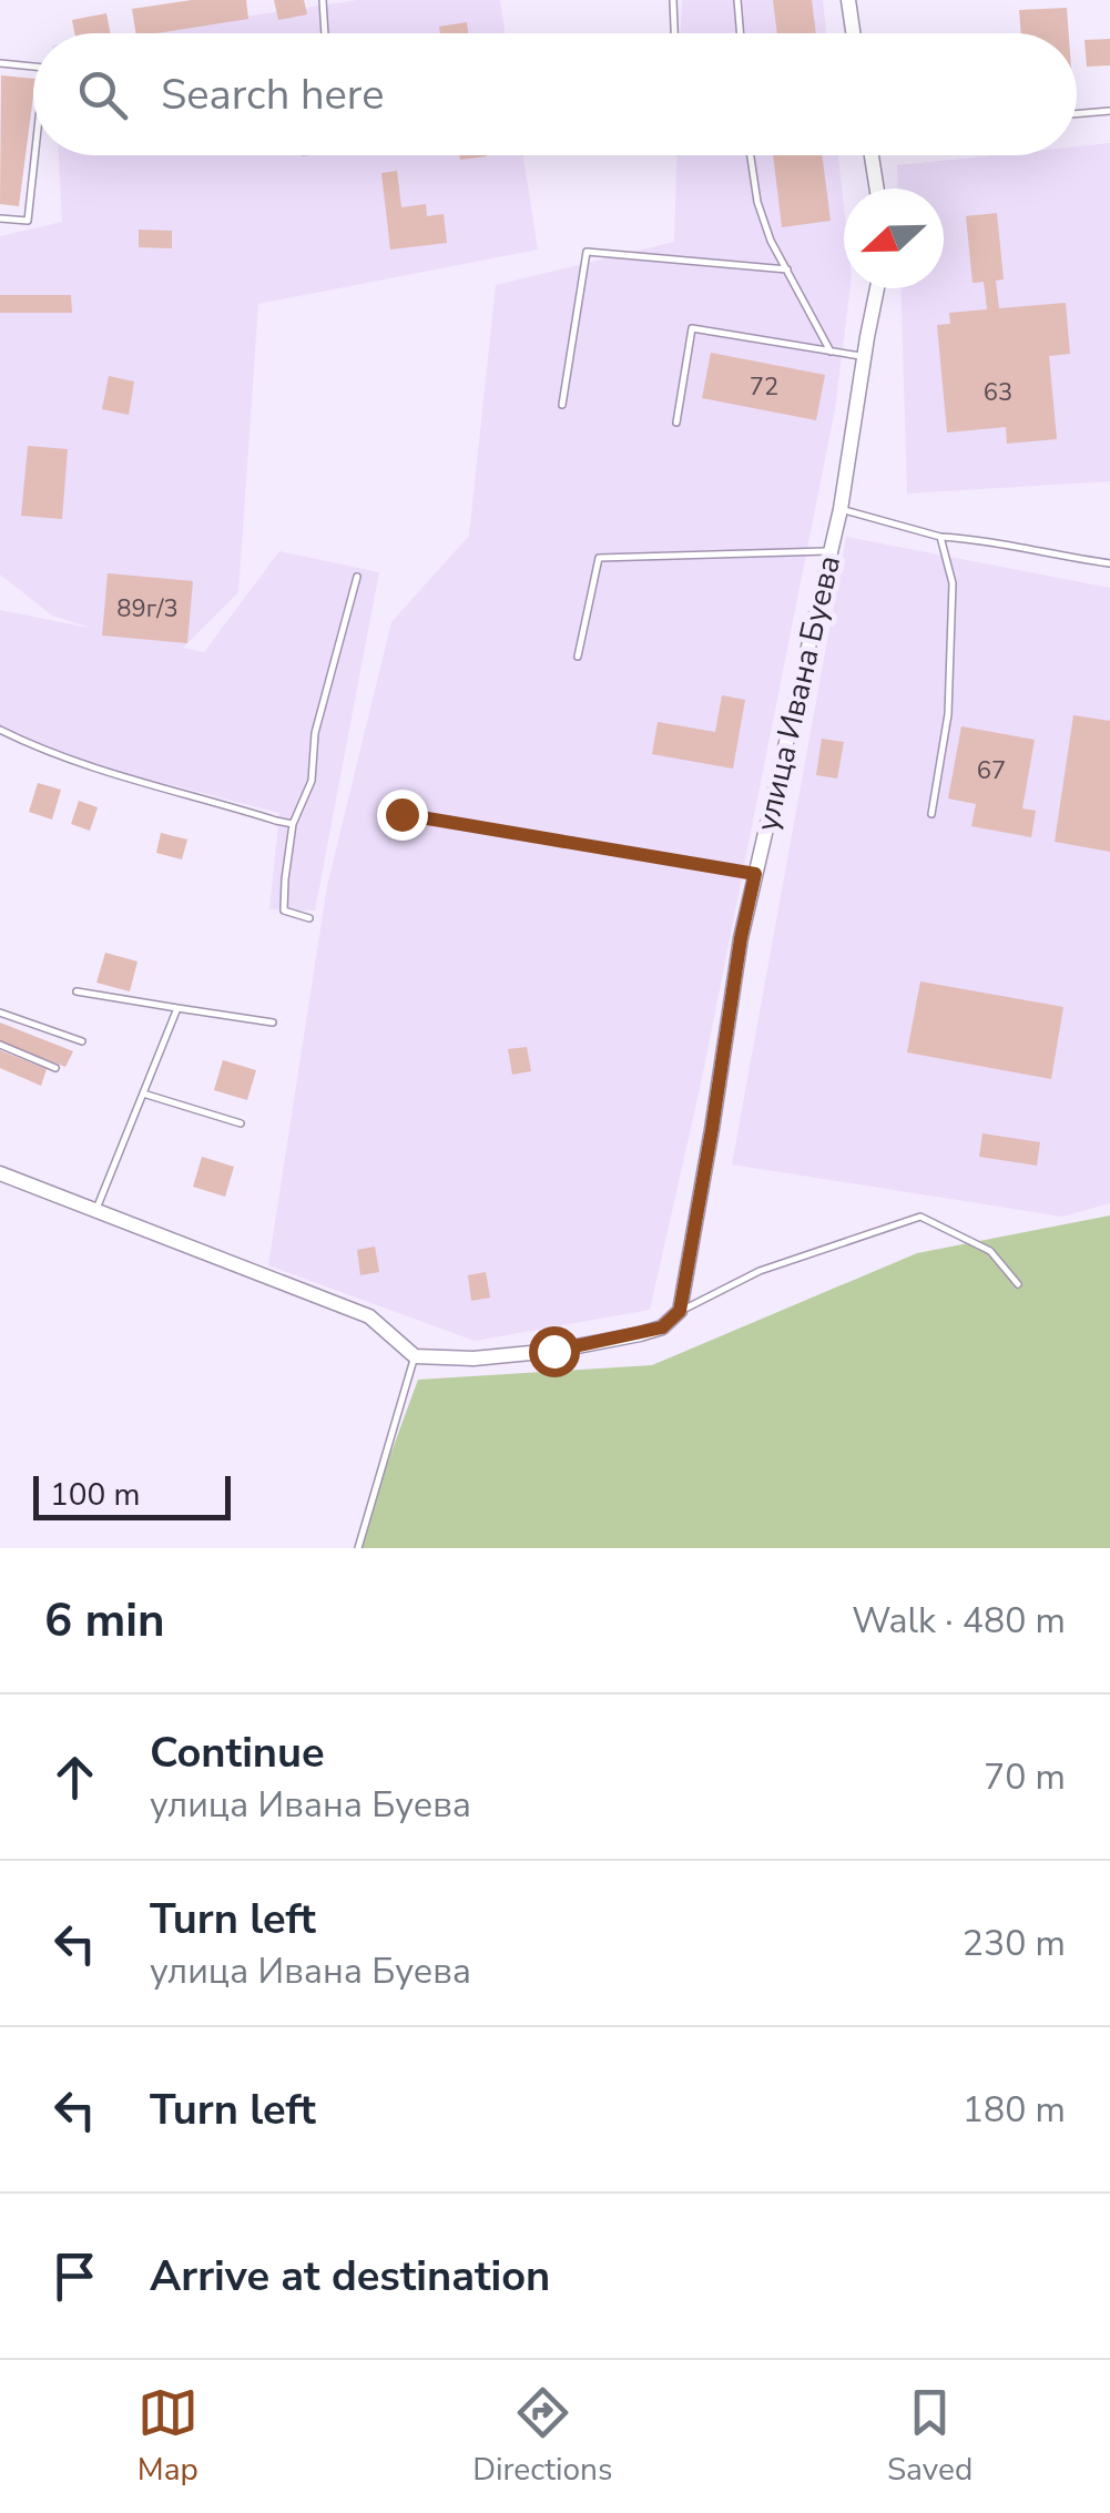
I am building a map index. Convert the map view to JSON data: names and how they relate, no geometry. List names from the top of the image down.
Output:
{
  "streets": {
    "street": ["улица Ивана Буева"]
  },
  "house_numbers": [
    "72",
    "63",
    "89г/3",
    "67"
  ],
  "scale_bar": "100 m",
  "north": "left",
  "page": {
    "search": "Search here",
    "scale": "100 m",
    "heading": ["6 min", "Walk · 480 m"],
    "list": [
      ["Continue", "улица Ивана Буева", "70 m"],
      ["Turn left", "улица Ивана Буева", "230 m"],
      ["Turn left", "180 m"],
      "Arrive at destination"
    ],
    "nav": ["Map", "Directions", "Saved"]
  }
}
